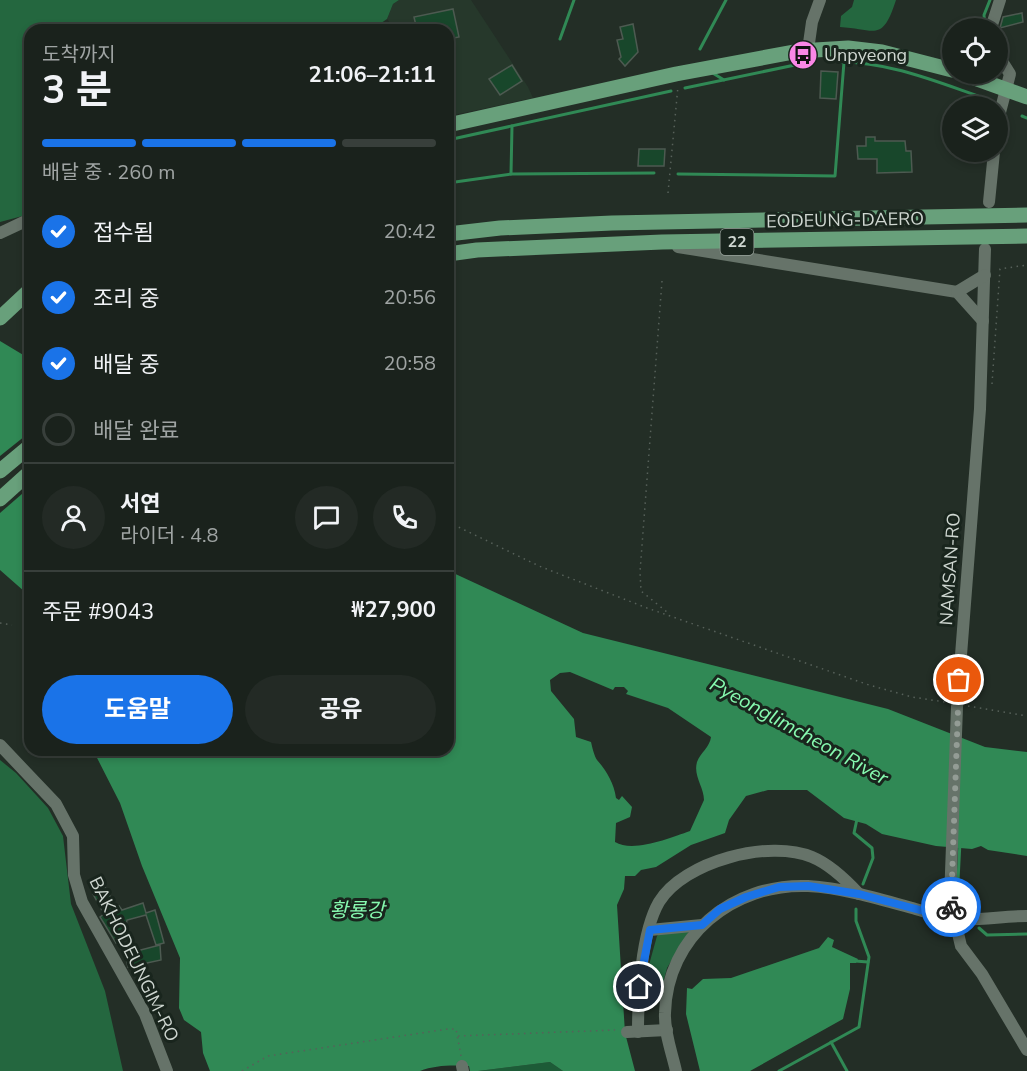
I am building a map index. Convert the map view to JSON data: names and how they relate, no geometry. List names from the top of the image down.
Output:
{
  "streets": {
    "main road": ["EODEUNG-DAERO", "22"],
    "street": ["NAMSAN-RO", "BAKHODEUNGIM-RO"]
  },
  "water": ["Pyeonglimcheon River", "황룡강"],
  "places": {
    "bus stop": ["Unpyeong"]
  },
  "page": {
    "heading": ["3 분", "도착까지", "21:06–21:11"],
    "panel": [
      "서연",
      "라이더 · 4.8",
      "주문 #9043",
      "₩27,900"
    ],
    "bar": "배달 중 · 260 m",
    "list": [
      ["접수됨", "20:42"],
      ["조리 중", "20:56"],
      ["배달 중", "20:58"],
      "배달 완료"
    ],
    "buttons": ["도움말", "공유"]
  }
}
